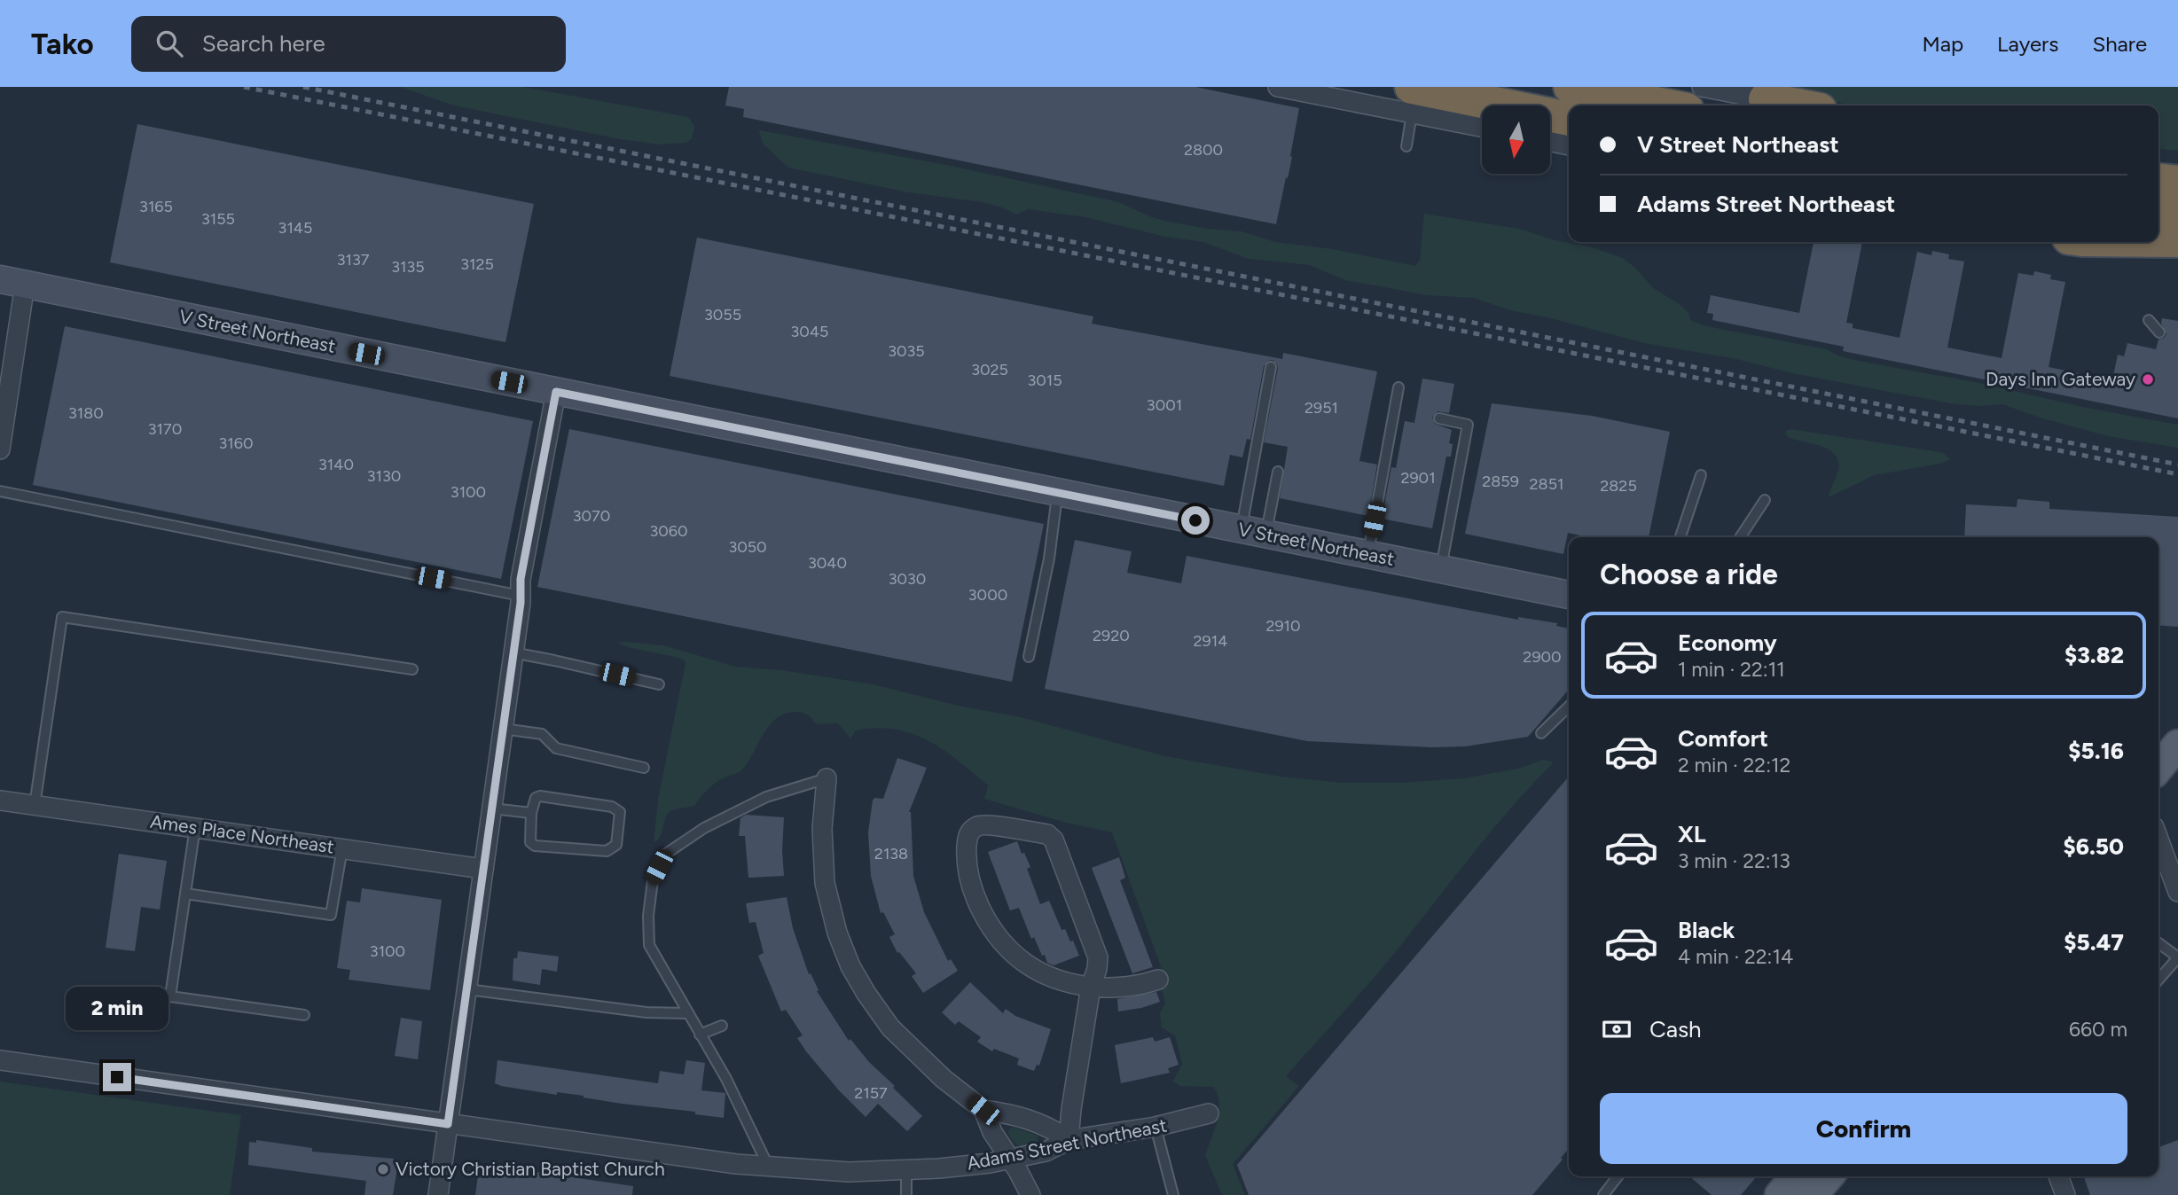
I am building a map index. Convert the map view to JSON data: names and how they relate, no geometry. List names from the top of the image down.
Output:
{
  "streets": {
    "street": ["V Street Northeast", "Ames Place Northeast", "Adams Street Northeast"]
  },
  "places": ["Days Inn Gateway", "Victory Christian Baptist Church"],
  "house_numbers": [
    "2800",
    "3165",
    "3155",
    "3145",
    "3137",
    "3125",
    "3135",
    "3055",
    "3045",
    "3035",
    "3025",
    "3015",
    "3001",
    "2951",
    "3180",
    "3170",
    "3160",
    "3140",
    "3130",
    "2901",
    "2859",
    "2851",
    "2825",
    "3100",
    "3070",
    "3060",
    "3050",
    "3040",
    "3030",
    "3000",
    "2910",
    "2920",
    "2914",
    "2900",
    "2138",
    "3100",
    "2157"
  ],
  "north": "bottom",
  "page": {
    "header": "Tako",
    "search": "Search here",
    "nav": ["Map", "Layers", "Share"],
    "banner": ["V Street Northeast", "Adams Street Northeast"],
    "heading": "Choose a ride",
    "list": [
      {
        "name": "Economy",
        "note": "1 min · 22:11",
        "value": "$3.82"
      },
      {
        "name": "Comfort",
        "note": "2 min · 22:12",
        "value": "$5.16"
      },
      {
        "name": "XL",
        "note": "3 min · 22:13",
        "value": "$6.50"
      },
      {
        "name": "Black",
        "note": "4 min · 22:14",
        "value": "$5.47"
      }
    ],
    "bubble": "2 min",
    "pay": ["Cash", "660 m"],
    "buttons": "Confirm"
  }
}
